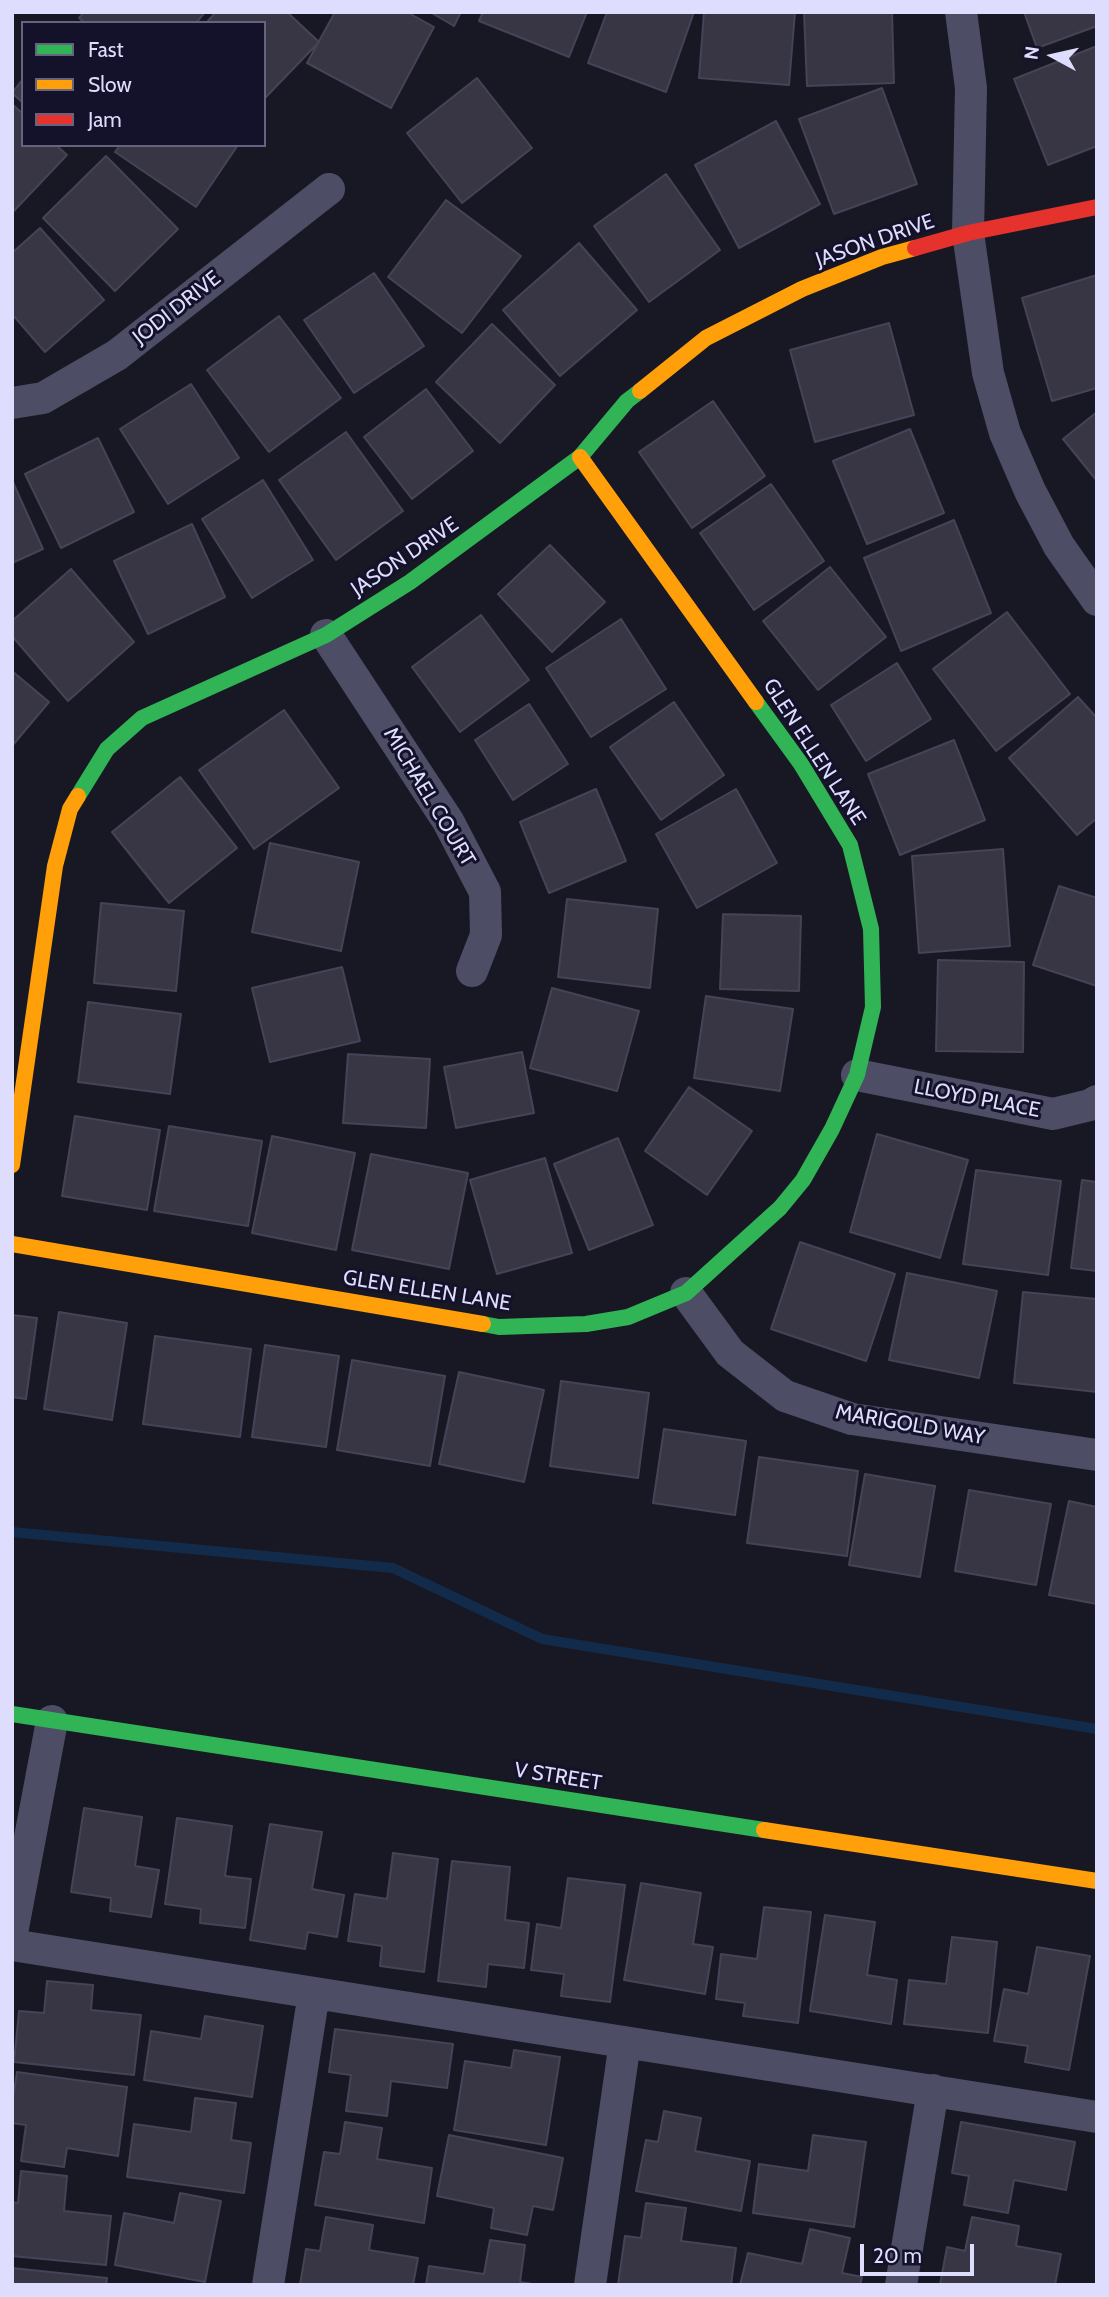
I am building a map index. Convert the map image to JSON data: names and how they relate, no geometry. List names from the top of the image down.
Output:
{
  "streets": {
    "street": [
      "JASON DRIVE",
      "JODI DRIVE",
      "GLEN ELLEN LANE",
      "MICHAEL COURT",
      "LLOYD PLACE",
      "MARIGOLD WAY",
      "V STREET"
    ]
  },
  "crossings": [
    ["JASON DRIVE", "GLEN ELLEN LANE"],
    ["JASON DRIVE", "MICHAEL COURT"],
    ["GLEN ELLEN LANE", "LLOYD PLACE"],
    ["GLEN ELLEN LANE", "MARIGOLD WAY"]
  ],
  "legend": ["Fast", "Slow", "Jam"],
  "scale_bar": "20 m",
  "north": "left"
}
